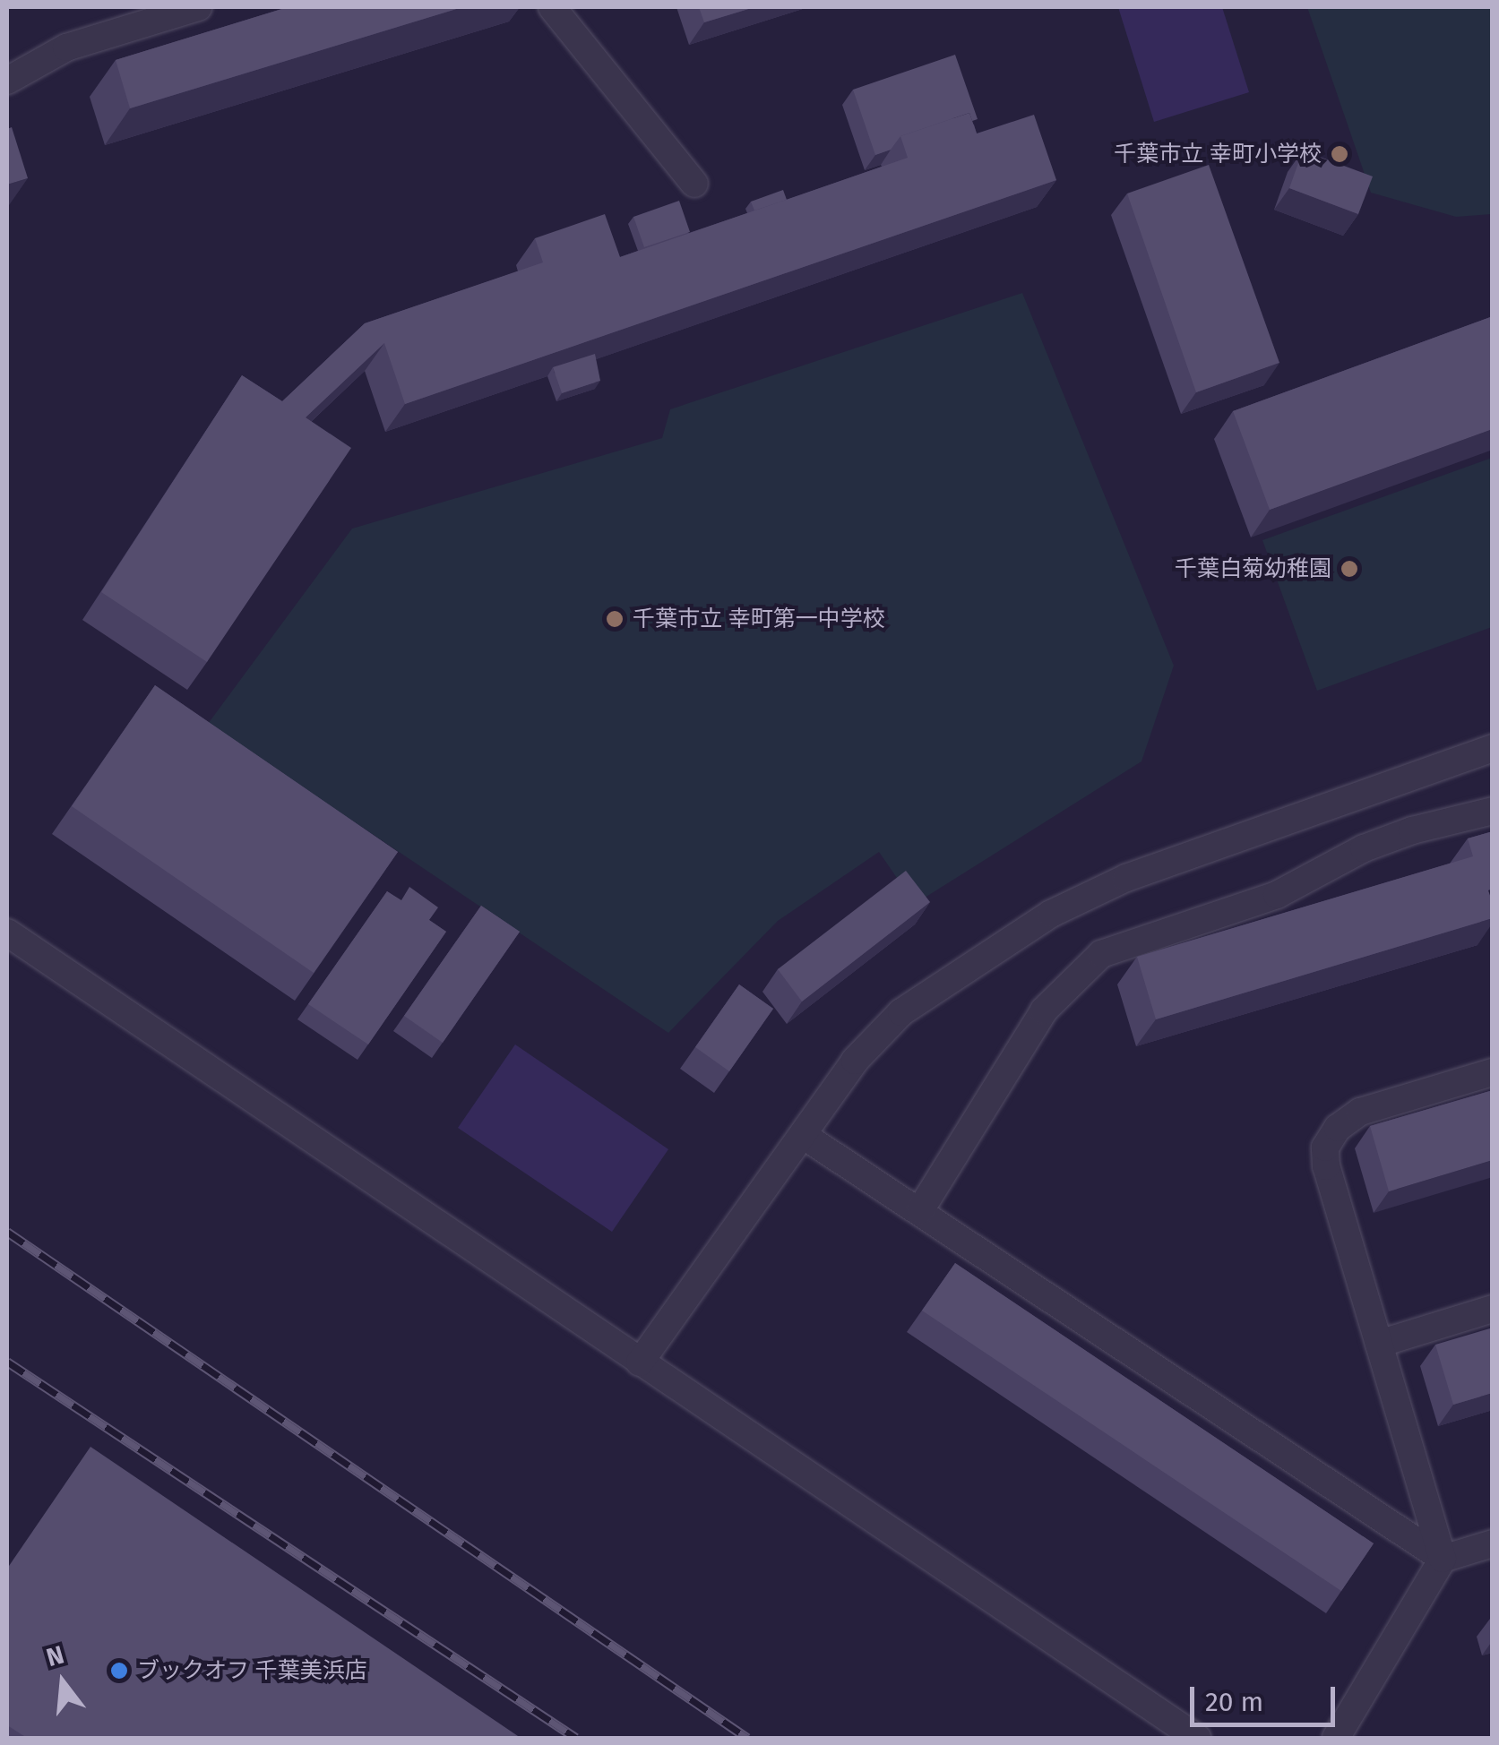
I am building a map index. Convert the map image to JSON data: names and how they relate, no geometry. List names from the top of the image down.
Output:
{
  "places": [
    "千葉市立 幸町小学校",
    "千葉白菊幼稚園",
    "千葉市立 幸町第一中学校",
    "ブックオフ 千葉美浜店"
  ],
  "scale_bar": "20 m",
  "north": "top"
}
